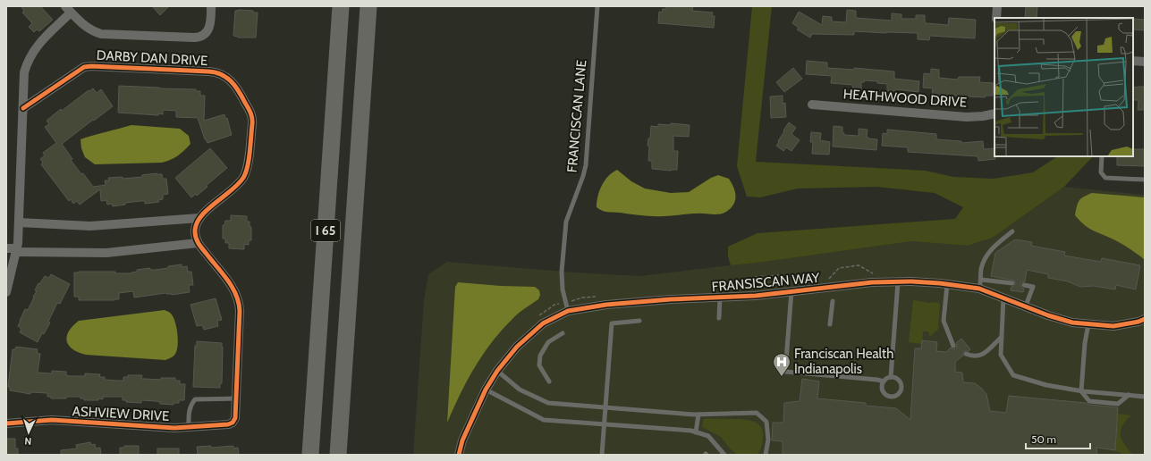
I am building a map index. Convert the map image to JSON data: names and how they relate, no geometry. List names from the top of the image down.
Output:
{
  "streets": {
    "highway": ["I 65"],
    "street": [
      "DARBY DAN DRIVE",
      "HEATHWOOD DRIVE",
      "FRANSISCAN WAY",
      "ASHVIEW DRIVE"
    ],
    "lane": ["FRANCISCAN LANE"]
  },
  "crossings": [
    ["FRANCISCAN LANE", "FRANSISCAN WAY"]
  ],
  "places": {
    "hospital": ["Franciscan Health Indianapolis"]
  },
  "scale_bar": "50 m",
  "north": "bottom"
}
